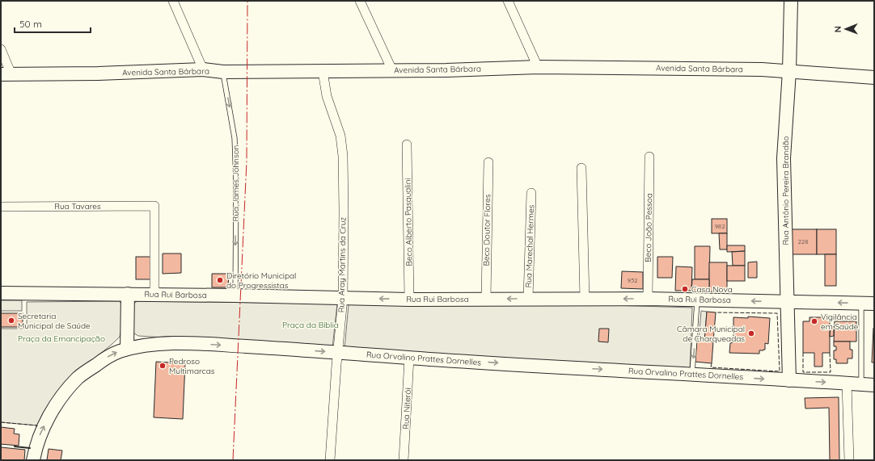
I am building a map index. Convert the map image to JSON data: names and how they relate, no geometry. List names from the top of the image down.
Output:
{
  "streets": {
    "street": [
      "Avenida Santa Bárbara",
      "Rua Antônio Pereira Brandão",
      "Rua Tavares",
      "Beco Alberto Pasqualini",
      "Beco João Pessoa",
      "Beco Doutor Flores",
      "Rua Marechal Hermes",
      "Rua Aray Martins da Cruz",
      "Rua Rui Barbosa",
      "Rua Orvalino Prattes Dornelles",
      "Rua Niterói"
    ],
    "lane": ["Rua James Johnson"]
  },
  "crossings": [
    ["Avenida Santa Bárbara", "Rua James Johnson"],
    ["Avenida Santa Bárbara", "Rua Antônio Pereira Brandão"],
    ["Avenida Santa Bárbara", "Rua Aray Martins da Cruz"],
    ["Rua James Johnson", "Rua Rui Barbosa"],
    ["Rua Antônio Pereira Brandão", "Rua Rui Barbosa"],
    ["Rua Antônio Pereira Brandão", "Rua Orvalino Prattes Dornelles"],
    ["Rua Tavares", "Rua Rui Barbosa"],
    ["Beco Alberto Pasqualini", "Rua Rui Barbosa"],
    ["Beco João Pessoa", "Rua Rui Barbosa"],
    ["Beco Doutor Flores", "Rua Rui Barbosa"],
    ["Rua Marechal Hermes", "Rua Rui Barbosa"],
    ["Rua Aray Martins da Cruz", "Rua Rui Barbosa"],
    ["Rua Aray Martins da Cruz", "Rua Orvalino Prattes Dornelles"],
    ["Rua Orvalino Prattes Dornelles", "Rua Niterói"]
  ],
  "one_way": ["Rua James Johnson", "Rua Rui Barbosa", "Rua Orvalino Prattes Dornelles"],
  "parks": ["Praça da Bíblia", "Praça da Emancipação"],
  "places": [
    "Diretório Municipal do Progressistas",
    "Casa Nova",
    "Secretaria Municipal de Saúde",
    "Vigilância em Saúde",
    "Câmara Municipal de Charqueadas",
    "Pedroso Multimarcas"
  ],
  "house_numbers": ["982", "228", "932"],
  "scale_bar": "50 m",
  "north": "left"
}
